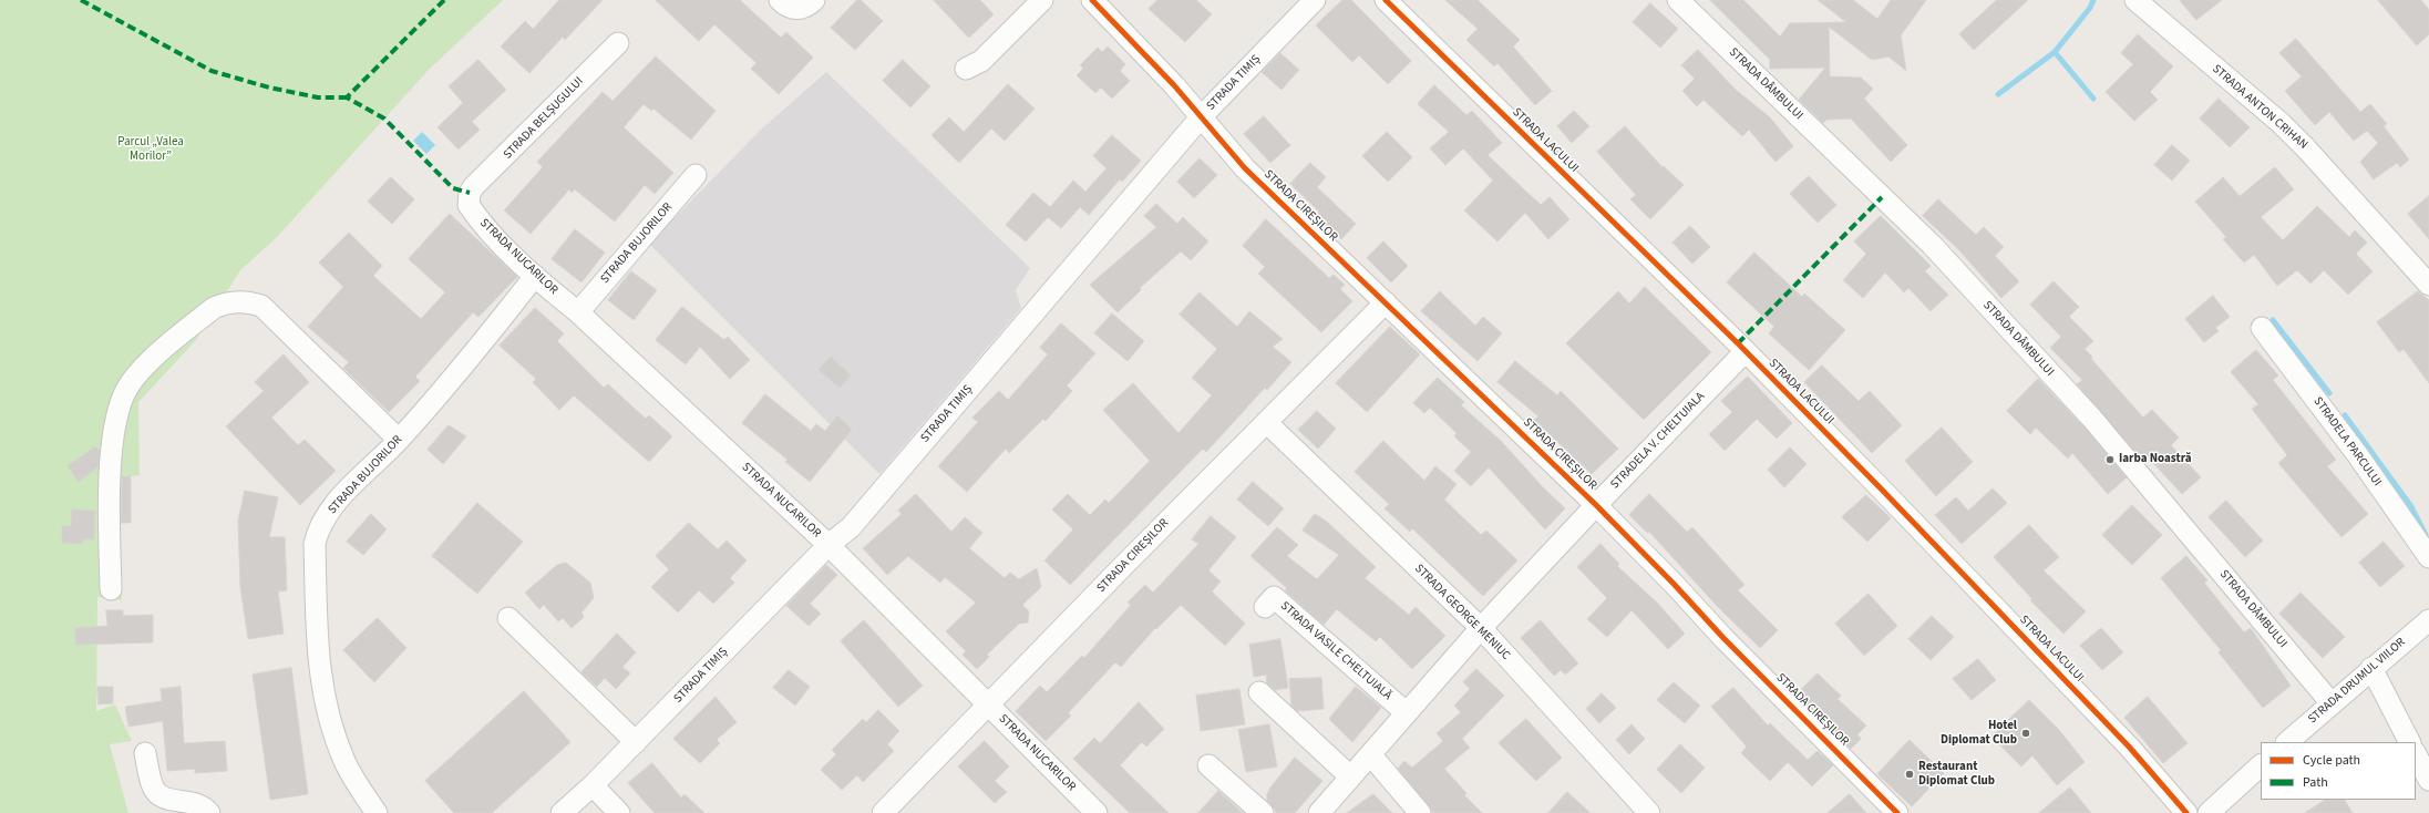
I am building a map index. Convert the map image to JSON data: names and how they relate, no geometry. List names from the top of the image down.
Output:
{
  "streets": {
    "street": [
      "STRADA TIMIȘ",
      "STRADA DÂMBULUI",
      "STRADA ANTON CRIHAN",
      "STRADA BELȘUGULUI",
      "STRADA LACULUI",
      "STRADA CIREȘILOR",
      "STRADA BUJORILOR",
      "STRADA NUCARILOR",
      "STRADELA V. CHELTUIALA",
      "STRADELA PARCULUI",
      "STRADA GEORGE MENIUC",
      "STRADA VASILE CHELTUIALĂ",
      "STRADA DRUMUL VIILOR"
    ]
  },
  "crossings": [
    ["STRADA TIMIȘ", "STRADA CIREȘILOR"],
    ["STRADA TIMIȘ", "STRADA NUCARILOR"],
    ["STRADA DÂMBULUI", "STRADA DRUMUL VIILOR"],
    ["STRADA BELȘUGULUI", "STRADA NUCARILOR"],
    ["STRADA LACULUI", "STRADELA V. CHELTUIALA"],
    ["STRADA CIREȘILOR", "STRADA NUCARILOR"],
    ["STRADA CIREȘILOR", "STRADELA V. CHELTUIALA"],
    ["STRADA CIREȘILOR", "STRADA GEORGE MENIUC"],
    ["STRADA BUJORILOR", "STRADA NUCARILOR"],
    ["STRADELA V. CHELTUIALA", "STRADA GEORGE MENIUC"]
  ],
  "parks": ["Parcul „Valea Morilor”"],
  "places": ["Iarba Noastră", "Hotel Diplomat Club", "Restaurant Diplomat Club"],
  "legend": ["Cycle path", "Path"]
}
